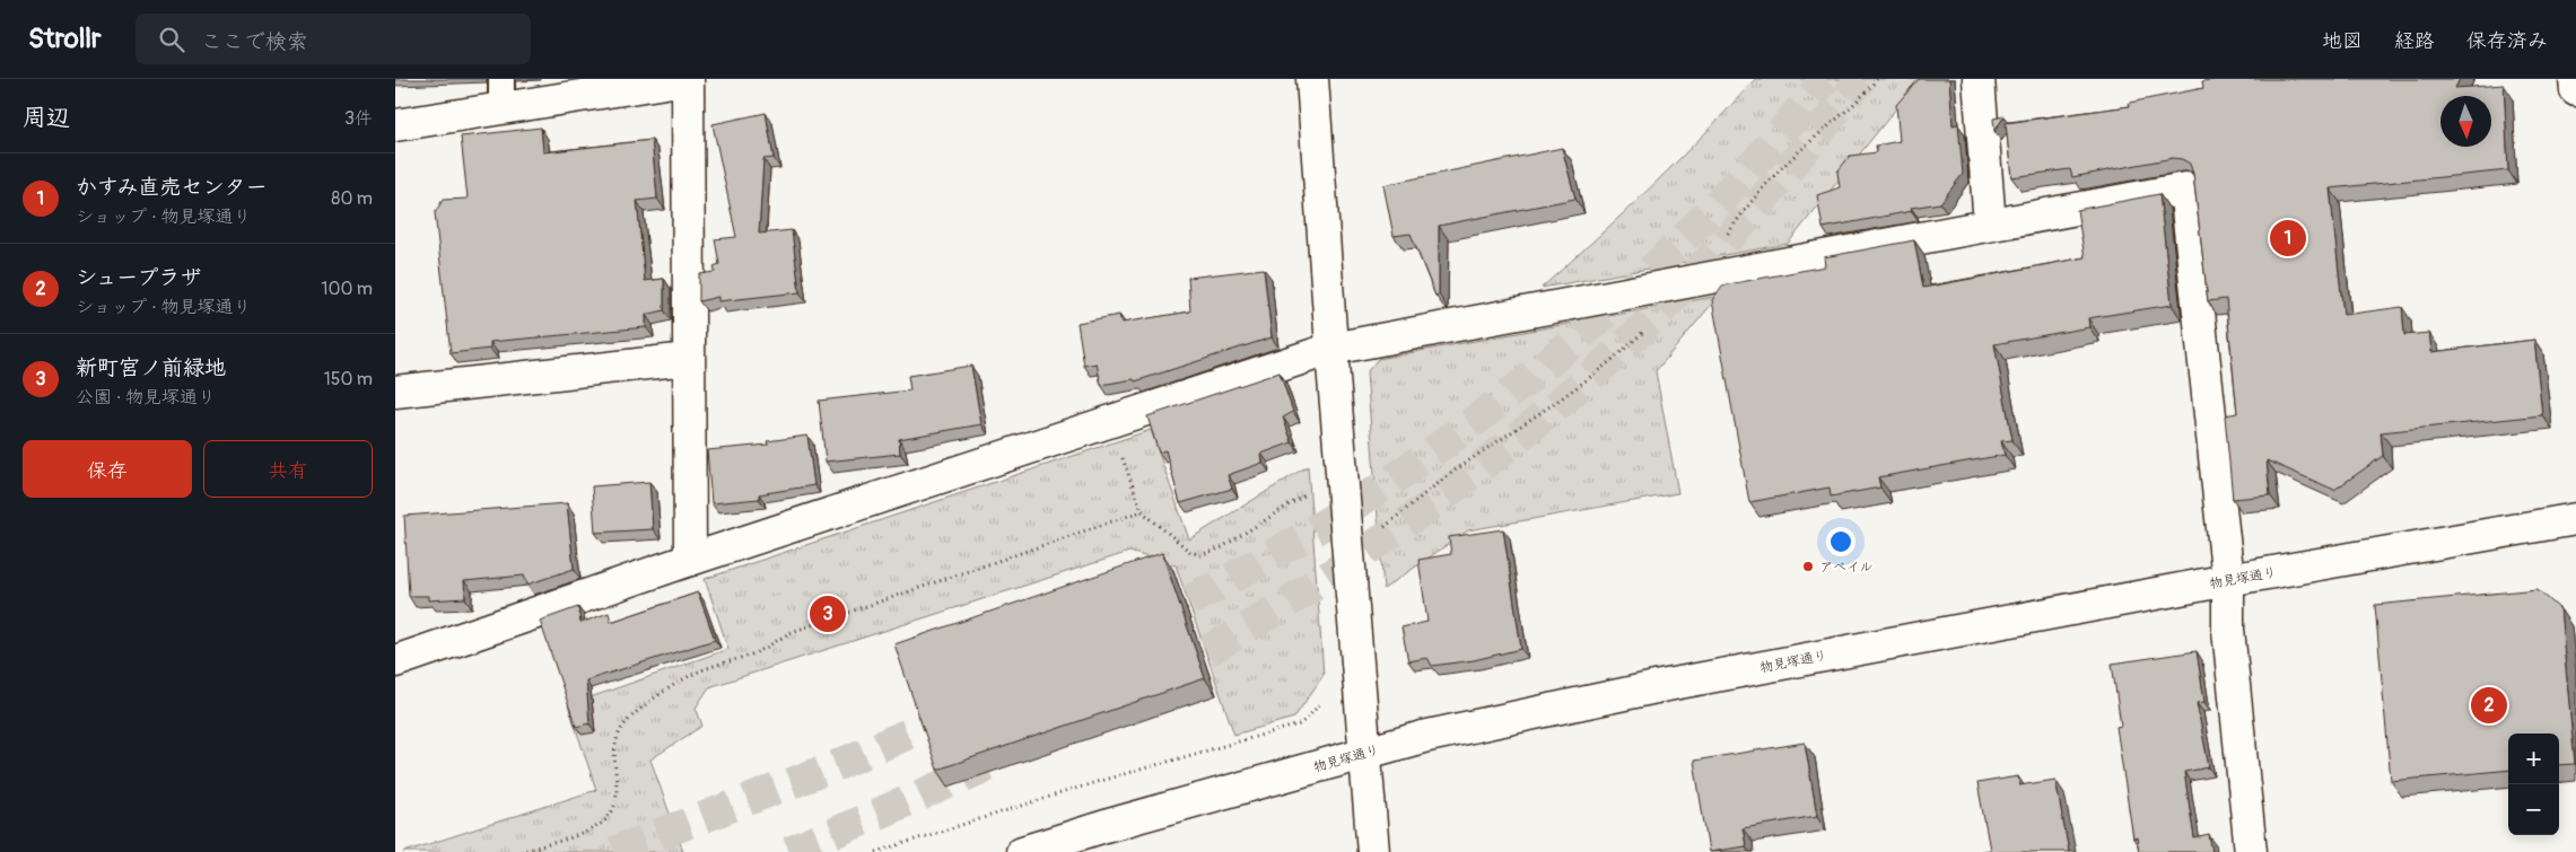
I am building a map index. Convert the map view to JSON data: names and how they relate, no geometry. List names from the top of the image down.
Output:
{
  "streets": {
    "street": ["物見塚通り"]
  },
  "places": ["アベイル"],
  "north": "bottom",
  "page": {
    "header": "Strollr",
    "search": "ここで検索",
    "nav": ["地図", "経路", "保存済み"],
    "heading": ["周辺", "3件"],
    "list": [
      {
        "mark": "1",
        "name": "かすみ直売センター",
        "note": "ショップ · 物見塚通り",
        "value": "80 m"
      },
      {
        "mark": "2",
        "name": "シュープラザ",
        "note": "ショップ · 物見塚通り",
        "value": "100 m"
      },
      {
        "mark": "3",
        "name": "新町宮ノ前緑地",
        "note": "公園 · 物見塚通り",
        "value": "150 m"
      }
    ],
    "pins": ["1", "3", "2"],
    "buttons": ["保存", "共有"],
    "map_buttons": ["+", "−"]
  }
}
